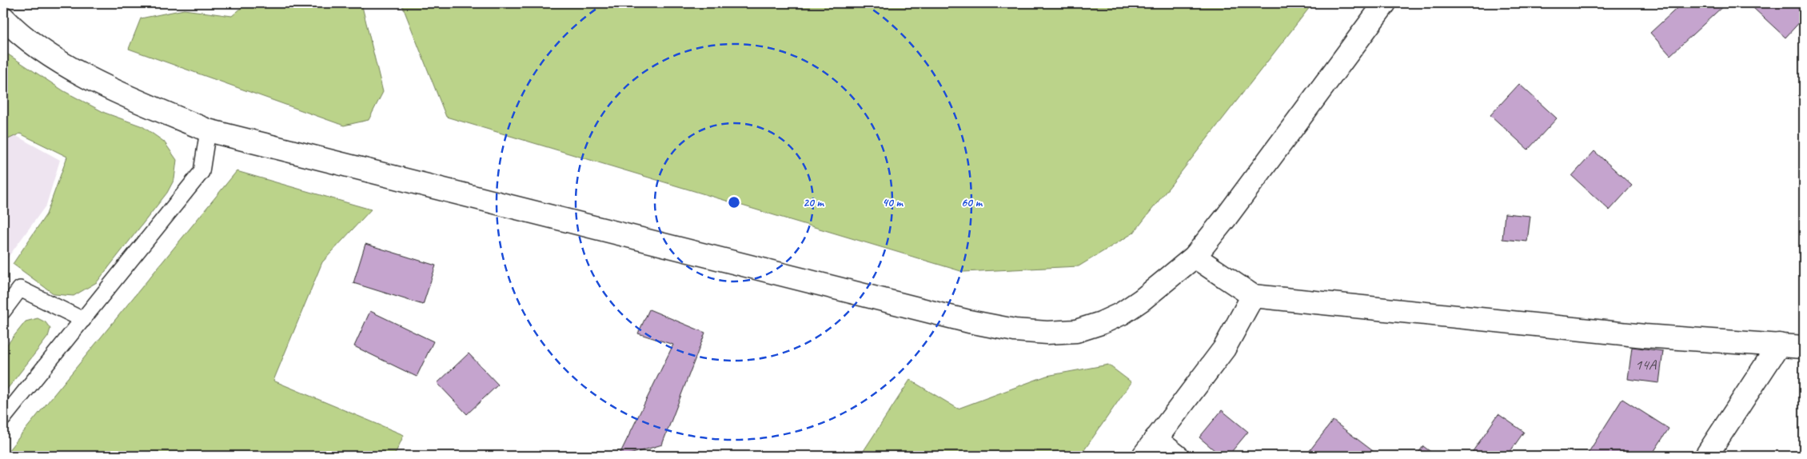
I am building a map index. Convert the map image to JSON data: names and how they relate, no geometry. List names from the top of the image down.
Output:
{
  "house_numbers": ["14А"],
  "rings": ["20 m", "40 m", "60 m"]
}
